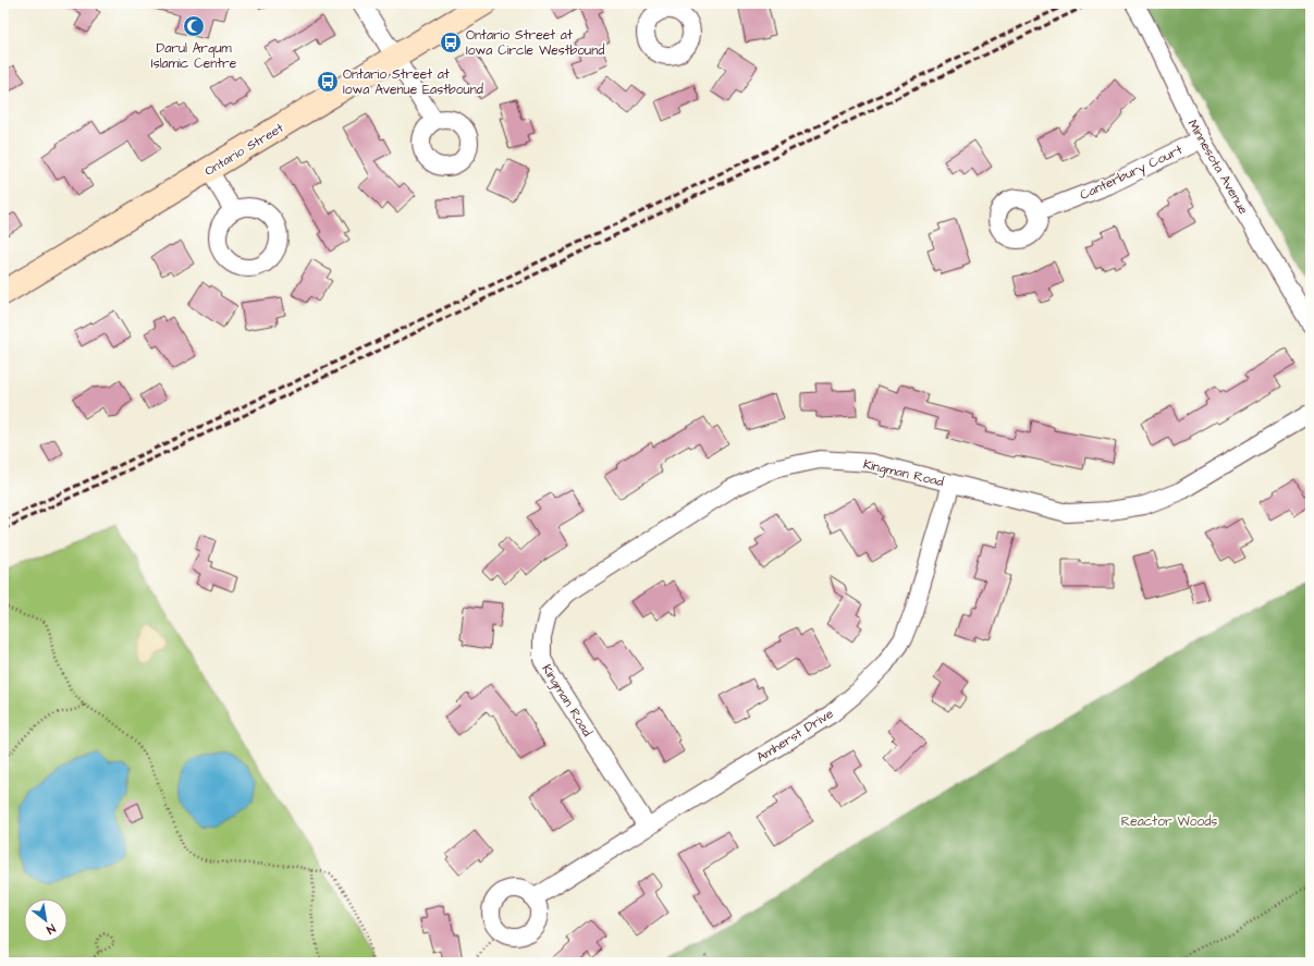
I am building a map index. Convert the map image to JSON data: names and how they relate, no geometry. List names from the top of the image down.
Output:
{
  "streets": {
    "main road": ["Ontario Street"],
    "street": [
      "Minnesota Avenue",
      "Canterbury Court",
      "Kingman Road",
      "Amherst Drive"
    ]
  },
  "crossings": [
    ["Minnesota Avenue", "Canterbury Court"],
    ["Kingman Road", "Amherst Drive"]
  ],
  "parks": ["Reactor Woods"],
  "places": {
    "mosque": ["Darul Arqum Islamic Centre"],
    "bus stop": ["Ontario Street at Iowa Circle Westbound", "Ontario Street at Iowa Avenue Eastbound"]
  },
  "north": "bottom right"
}
